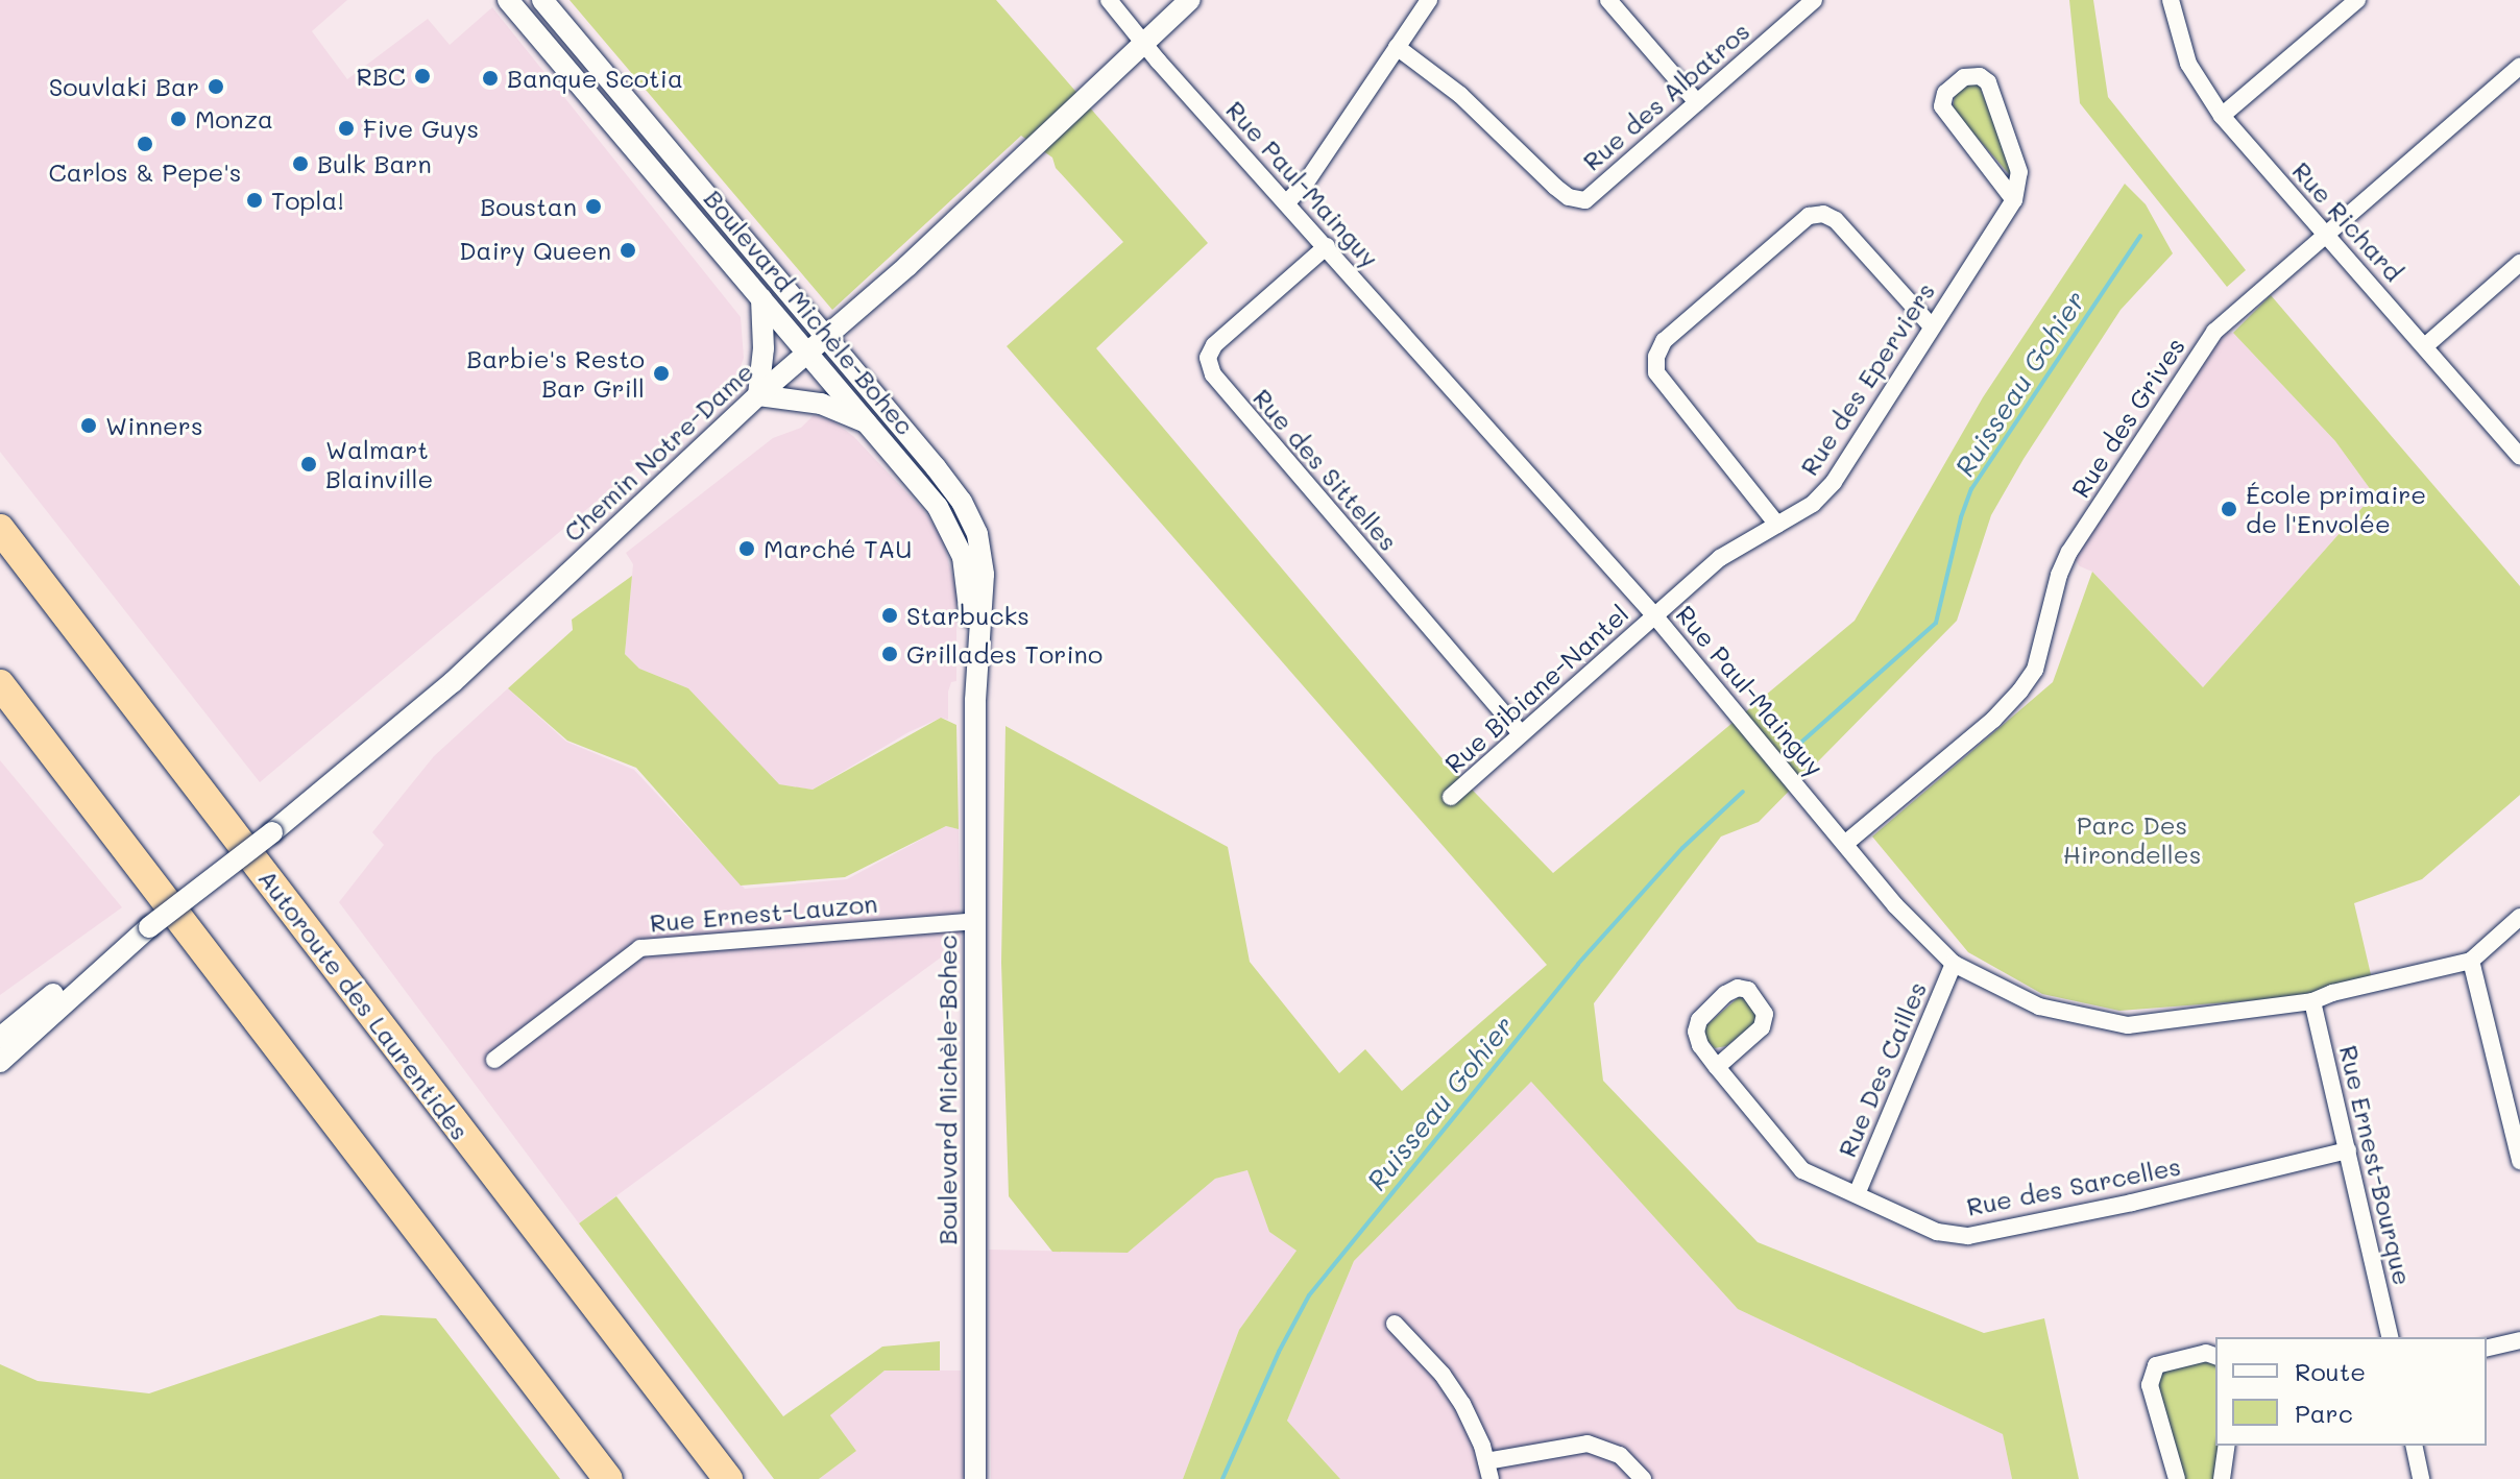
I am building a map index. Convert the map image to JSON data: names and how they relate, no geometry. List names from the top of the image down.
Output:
{
  "streets": {
    "highway": ["Autoroute des Laurentides"],
    "street": [
      "Rue des Albatros",
      "Rue Paul-Mainguy",
      "Rue Richard",
      "Boulevard Michèle-Bohec",
      "Rue des Eperviers",
      "Rue des Grives",
      "Chemin Notre-Dame",
      "Rue des Sittelles",
      "Rue Bibiane-Nantel",
      "Rue Ernest-Lauzon",
      "Rue Des Cailles",
      "Rue Ernest-Bourque",
      "Rue des Sarcelles"
    ]
  },
  "crossings": [
    ["Rue Paul-Mainguy", "Rue des Eperviers"],
    ["Rue Paul-Mainguy", "Rue des Grives"],
    ["Rue Paul-Mainguy", "Chemin Notre-Dame"],
    ["Rue Paul-Mainguy", "Rue des Sittelles"],
    ["Rue Paul-Mainguy", "Rue Bibiane-Nantel"],
    ["Rue Paul-Mainguy", "Rue Des Cailles"],
    ["Rue Paul-Mainguy", "Rue Ernest-Bourque"],
    ["Rue Richard", "Rue des Grives"],
    ["Boulevard Michèle-Bohec", "Chemin Notre-Dame"],
    ["Boulevard Michèle-Bohec", "Rue Ernest-Lauzon"],
    ["Rue des Eperviers", "Rue Bibiane-Nantel"],
    ["Rue des Sittelles", "Rue Bibiane-Nantel"],
    ["Rue Des Cailles", "Rue des Sarcelles"],
    ["Rue Ernest-Bourque", "Rue des Sarcelles"]
  ],
  "water": ["Ruisseau Gohier"],
  "parks": ["Parc Des Hirondelles"],
  "places": [
    "RBC",
    "Banque Scotia",
    "Souvlaki Bar",
    "Monza",
    "Five Guys",
    "Carlos & Pepe's",
    "Bulk Barn",
    "Topla!",
    "Boustan",
    "Dairy Queen",
    "Barbie's Resto Bar Grill",
    "Winners",
    "Walmart Blainville",
    "École primaire de l'Envolée",
    "Marché TAU",
    "Starbucks",
    "Grillades Torino"
  ],
  "legend": ["Route", "Parc"]
}
